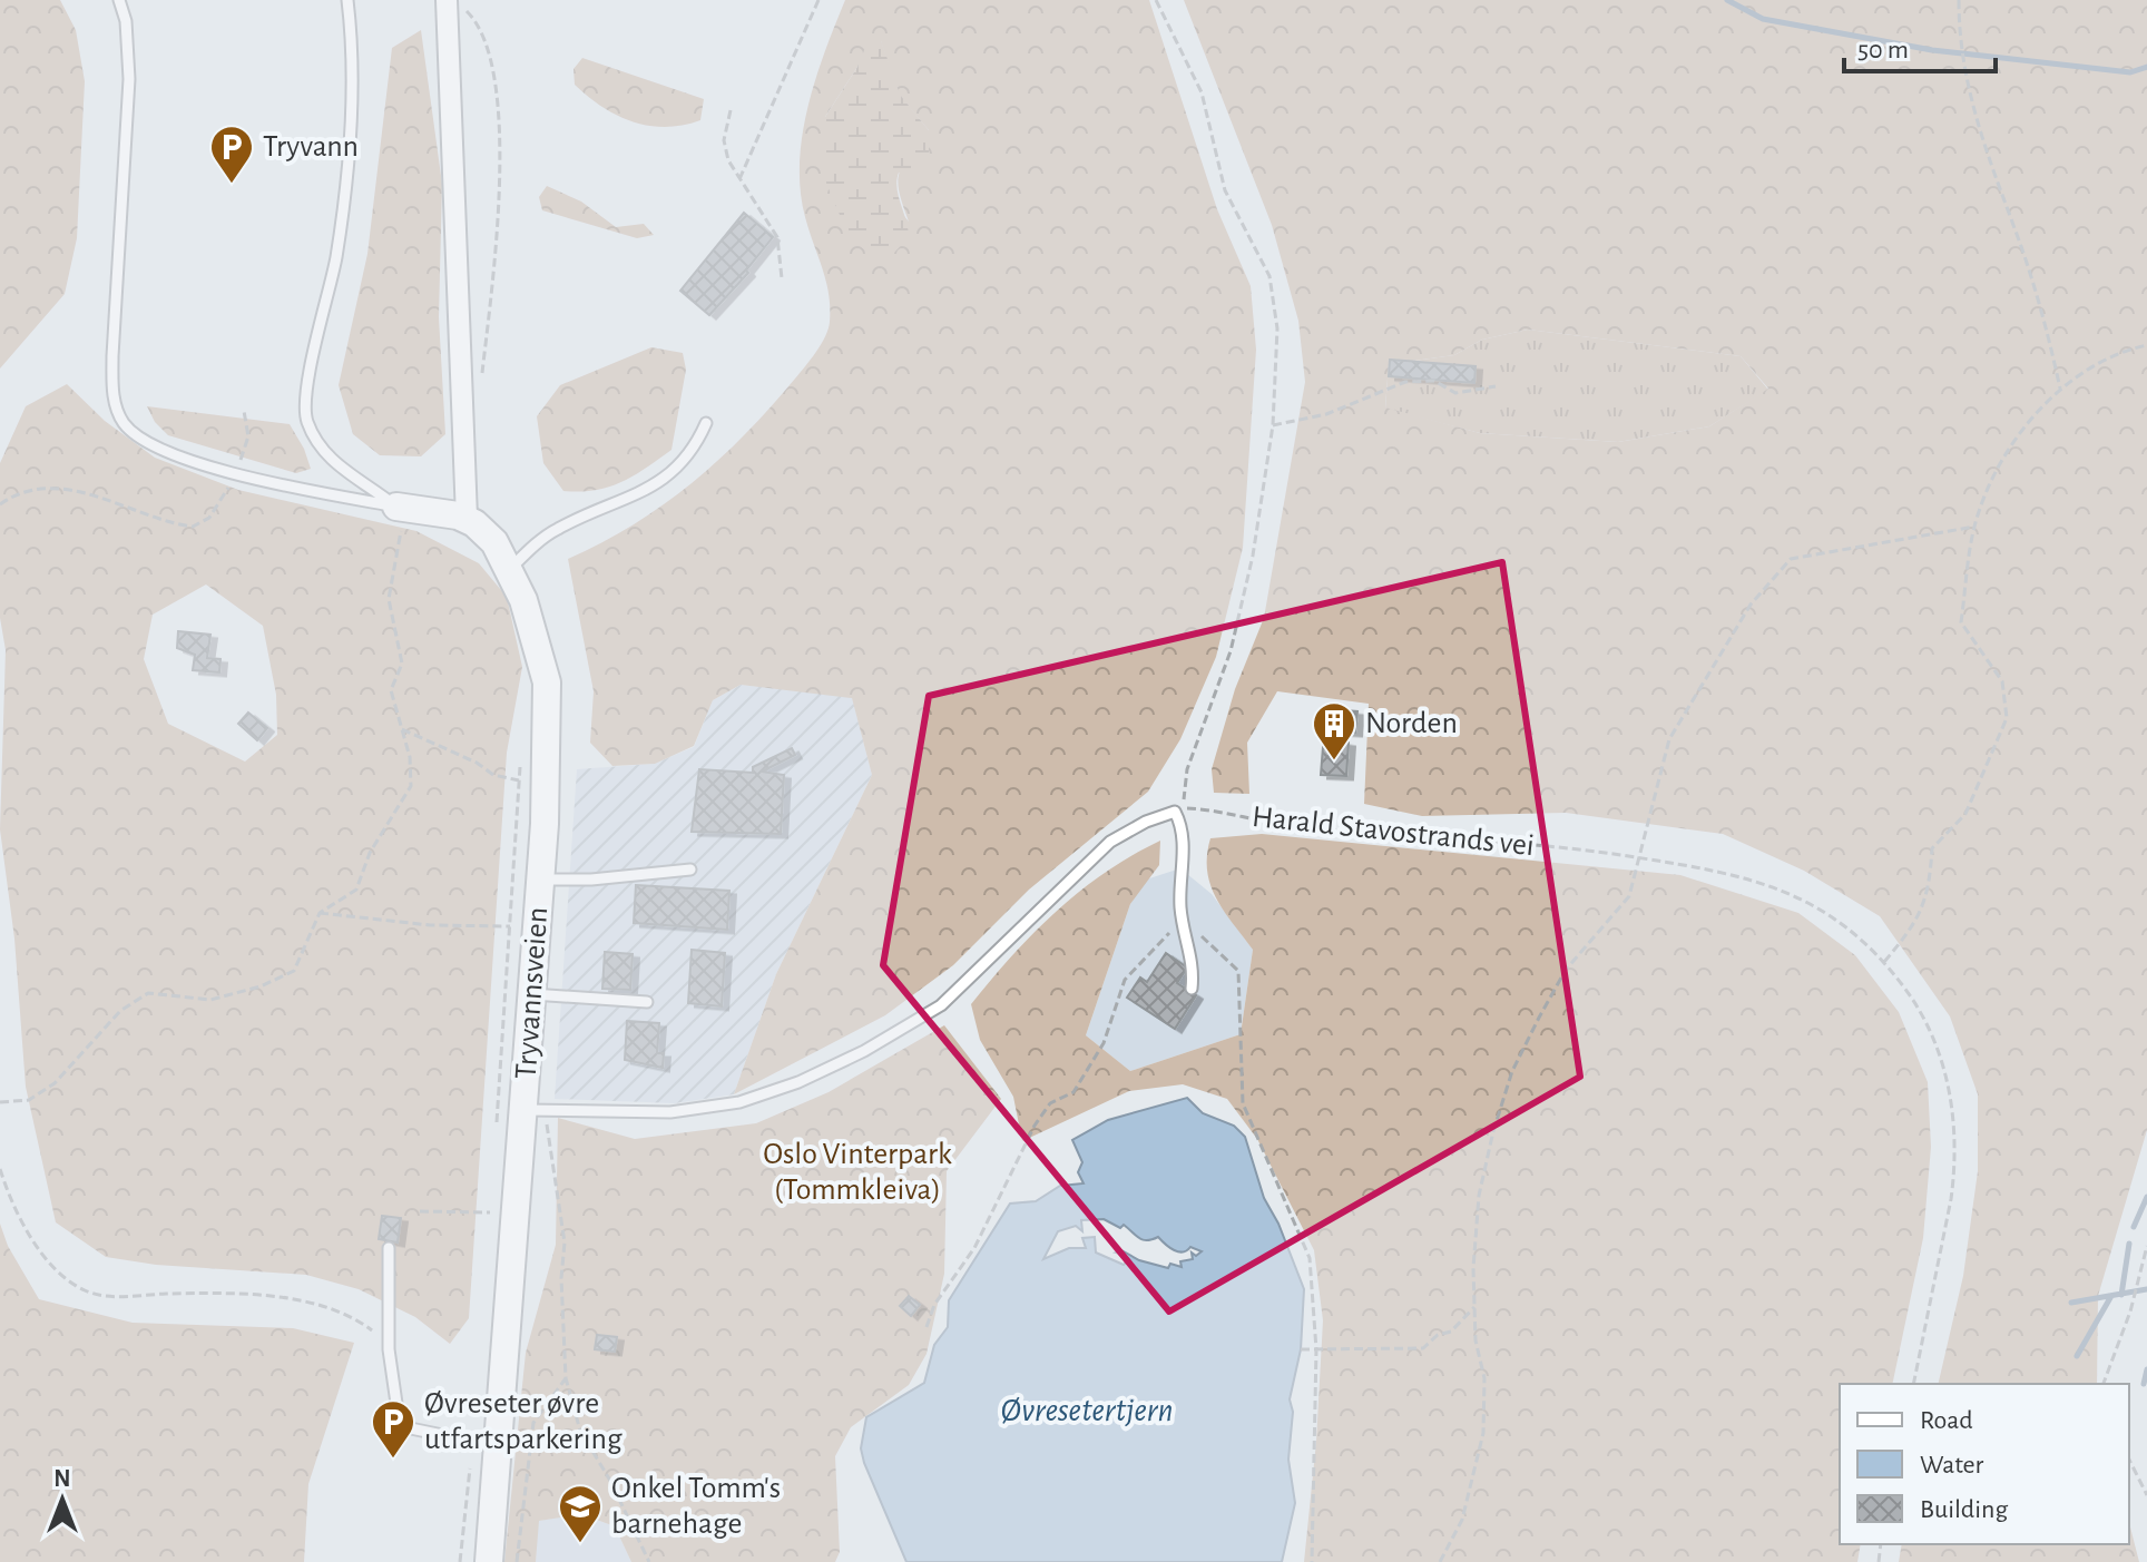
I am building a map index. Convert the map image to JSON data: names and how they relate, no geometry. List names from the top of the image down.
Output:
{
  "streets": {
    "street": ["Tryvannsveien"],
    "path": ["Harald Stavostrands vei"]
  },
  "water": ["Øvresetertjern"],
  "parks": ["Oslo Vinterpark (Tommkleiva)"],
  "places": {
    "parking": ["Tryvann", "Øvreseter øvre utfartsparkering"],
    "building": ["Norden"],
    "school or university": ["Onkel Tomm's barnehage"]
  },
  "legend": ["Road", "Water", "Building"],
  "scale_bar": "50 m",
  "north": "top"
}
